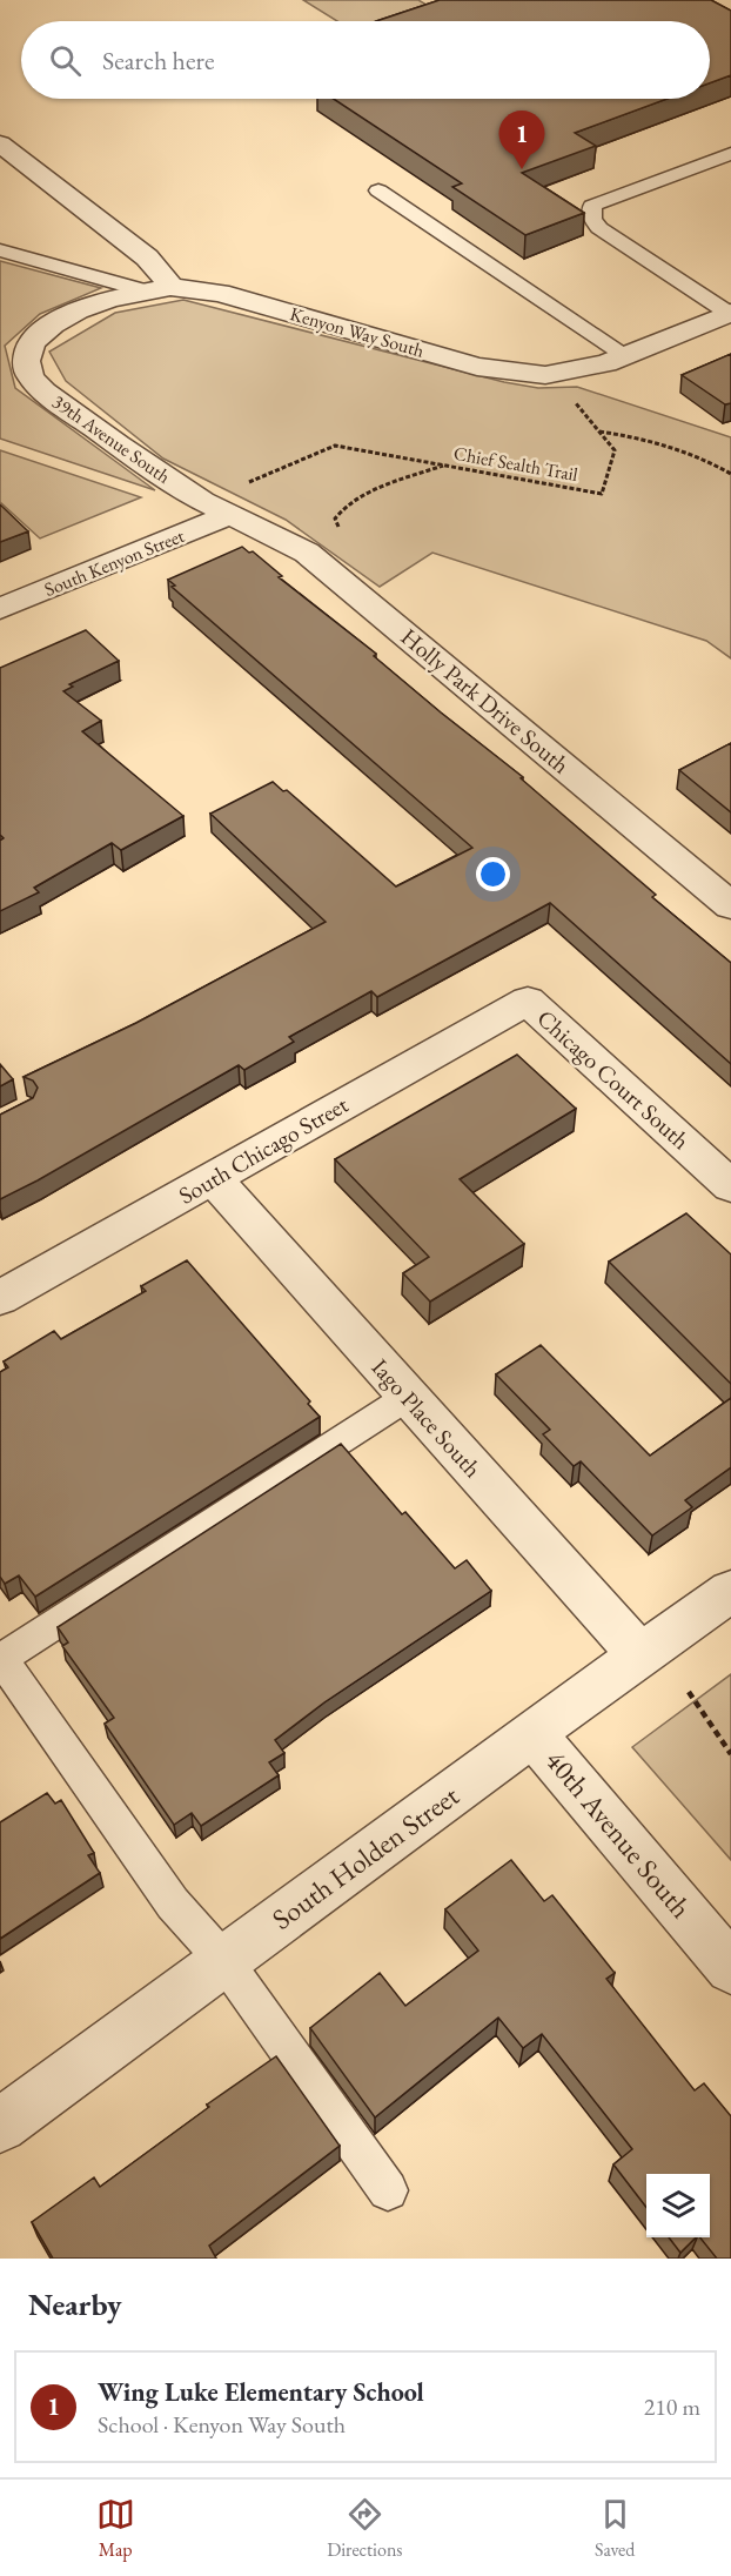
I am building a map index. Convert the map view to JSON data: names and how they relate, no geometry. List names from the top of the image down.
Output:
{
  "streets": {
    "street": [
      "Kenyon Way South",
      "39th Avenue South",
      "South Kenyon Street",
      "Holly Park Drive South",
      "Chicago Court South",
      "South Chicago Street",
      "Iago Place South",
      "40th Avenue South",
      "South Holden Street"
    ],
    "path": ["Chief Sealth Trail"]
  },
  "crossings": [
    ["39th Avenue South", "Chief Sealth Trail"],
    ["39th Avenue South", "South Kenyon Street"],
    ["39th Avenue South", "Holly Park Drive South"],
    ["Chief Sealth Trail", "South Kenyon Street"],
    ["Chief Sealth Trail", "Holly Park Drive South"],
    ["South Kenyon Street", "Holly Park Drive South"],
    ["Chicago Court South", "South Chicago Street"],
    ["South Chicago Street", "Iago Place South"],
    ["Iago Place South", "South Holden Street"],
    ["40th Avenue South", "South Holden Street"]
  ],
  "page": {
    "search": "Search here",
    "pins": "1",
    "heading": "Nearby",
    "list": [
      {
        "mark": "1",
        "name": "Wing Luke Elementary School",
        "note": "School · Kenyon Way South",
        "value": "210 m"
      }
    ],
    "nav": ["Map", "Directions", "Saved"]
  }
}
